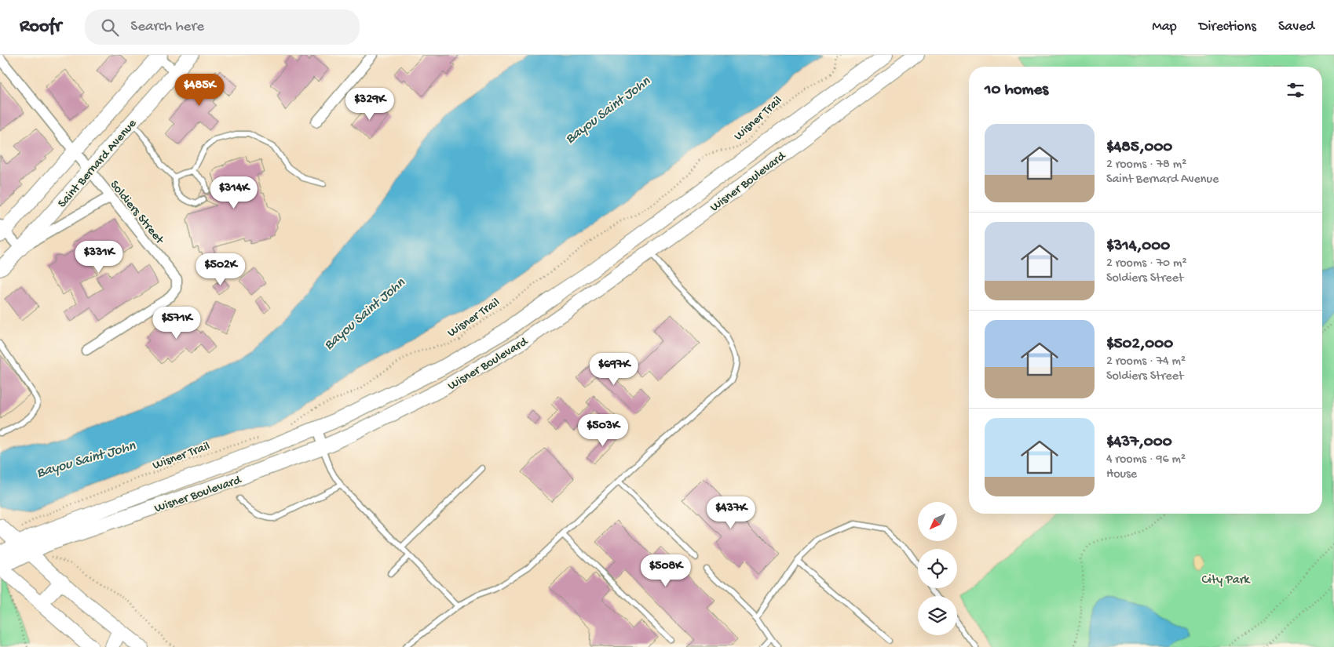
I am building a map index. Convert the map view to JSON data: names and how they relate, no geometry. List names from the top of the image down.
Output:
{
  "streets": {
    "street": ["Saint Bernard Avenue", "Wisner Boulevard", "Soldiers Street"],
    "path": ["Wisner Trail"]
  },
  "crossings": [
    ["Wisner Trail", "Wisner Boulevard"],
    ["Saint Bernard Avenue", "Soldiers Street"]
  ],
  "water": ["Bayou Saint John"],
  "parks": ["City Park"],
  "north": "bottom left",
  "page": {
    "header": "Roofr",
    "search": "Search here",
    "nav": ["Map", "Directions", "Saved"],
    "heading": "10 homes",
    "price": [
      "$485K",
      "$329K",
      "$314K",
      "$331K",
      "$502K",
      "$571K",
      "$697K",
      "$503K",
      "$437K",
      "$508K"
    ],
    "list": [
      {
        "name": "$485,000",
        "note": "2 rooms · 78 m² · Saint Bernard Avenue"
      },
      {
        "name": "$314,000",
        "note": "2 rooms · 70 m² · Soldiers Street"
      },
      {
        "name": "$502,000",
        "note": "2 rooms · 74 m² · Soldiers Street"
      },
      {
        "name": "$437,000",
        "note": "4 rooms · 96 m² · House"
      }
    ]
  }
}
